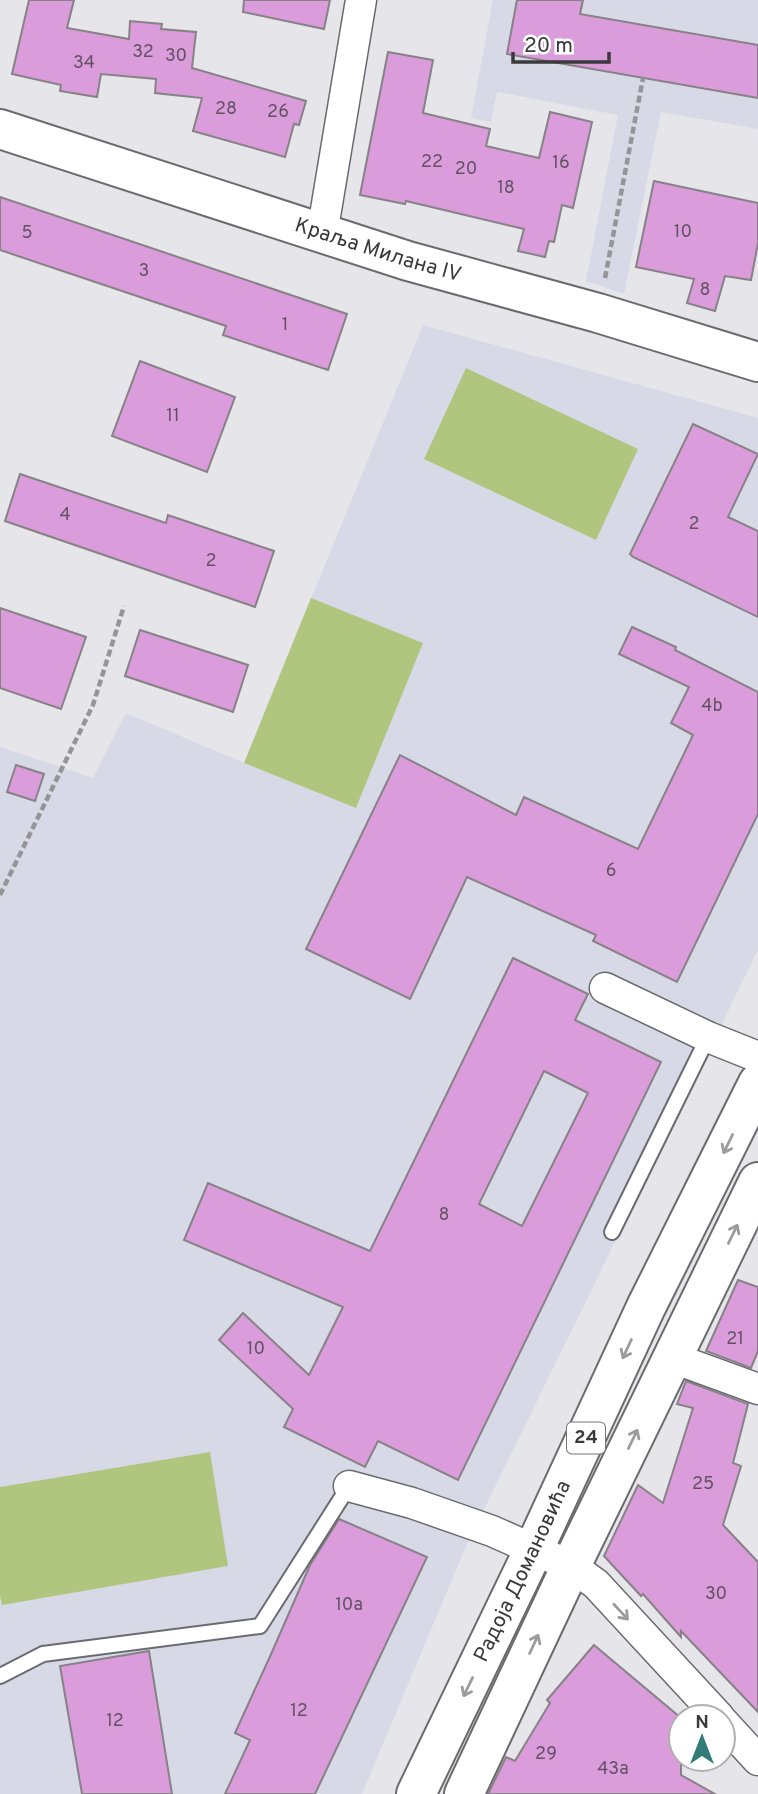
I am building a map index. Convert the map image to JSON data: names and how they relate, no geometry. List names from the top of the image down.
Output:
{
  "streets": {
    "main road": ["Краља Милана IV", "24", "Радоја Домановића"]
  },
  "house_numbers": [
    "32",
    "30",
    "34",
    "28",
    "26",
    "22",
    "16",
    "20",
    "18",
    "10",
    "5",
    "3",
    "8",
    "1",
    "11",
    "4",
    "2",
    "2",
    "4b",
    "6",
    "8",
    "21",
    "10",
    "25",
    "30",
    "10a",
    "12",
    "12",
    "29",
    "43a"
  ],
  "scale_bar": "20 m",
  "north": "top"
}
